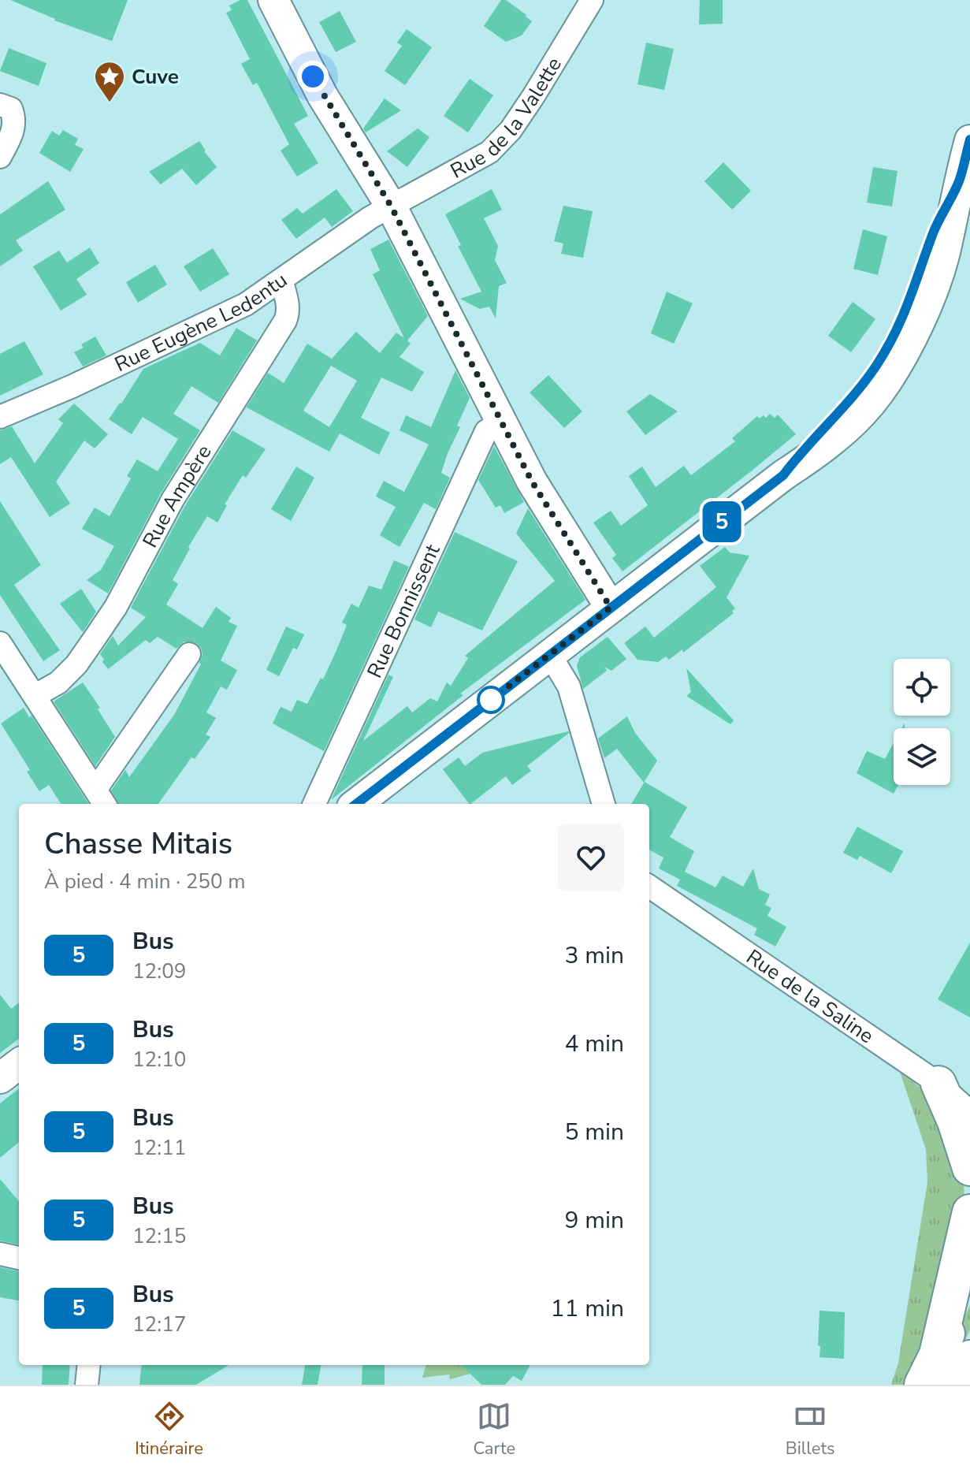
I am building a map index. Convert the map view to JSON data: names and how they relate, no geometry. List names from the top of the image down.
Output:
{
  "streets": {
    "street": [
      "Rue de la Valette",
      "Rue Eugène Ledentu",
      "Rue Ampère",
      "Rue Bonnissent",
      "Rue de la Saline"
    ]
  },
  "crossings": [
    ["Rue de la Valette", "Rue Eugène Ledentu"],
    ["Rue Eugène Ledentu", "Rue Ampère"]
  ],
  "places": {
    "place": ["Cuve"]
  },
  "lines": ["bus line 5"],
  "page": {
    "on_map": "5",
    "heading": ["Chasse Mitais", "À pied · 4 min · 250 m"],
    "list": [
      {
        "mark": "5",
        "name": "Bus",
        "note": "12:09",
        "value": "3 min"
      },
      {
        "mark": "5",
        "name": "Bus",
        "note": "12:10",
        "value": "4 min"
      },
      {
        "mark": "5",
        "name": "Bus",
        "note": "12:11",
        "value": "5 min"
      },
      {
        "mark": "5",
        "name": "Bus",
        "note": "12:15",
        "value": "9 min"
      },
      {
        "mark": "5",
        "name": "Bus",
        "note": "12:17",
        "value": "11 min"
      }
    ],
    "tabs": ["Itinéraire", "Carte", "Billets"]
  }
}
